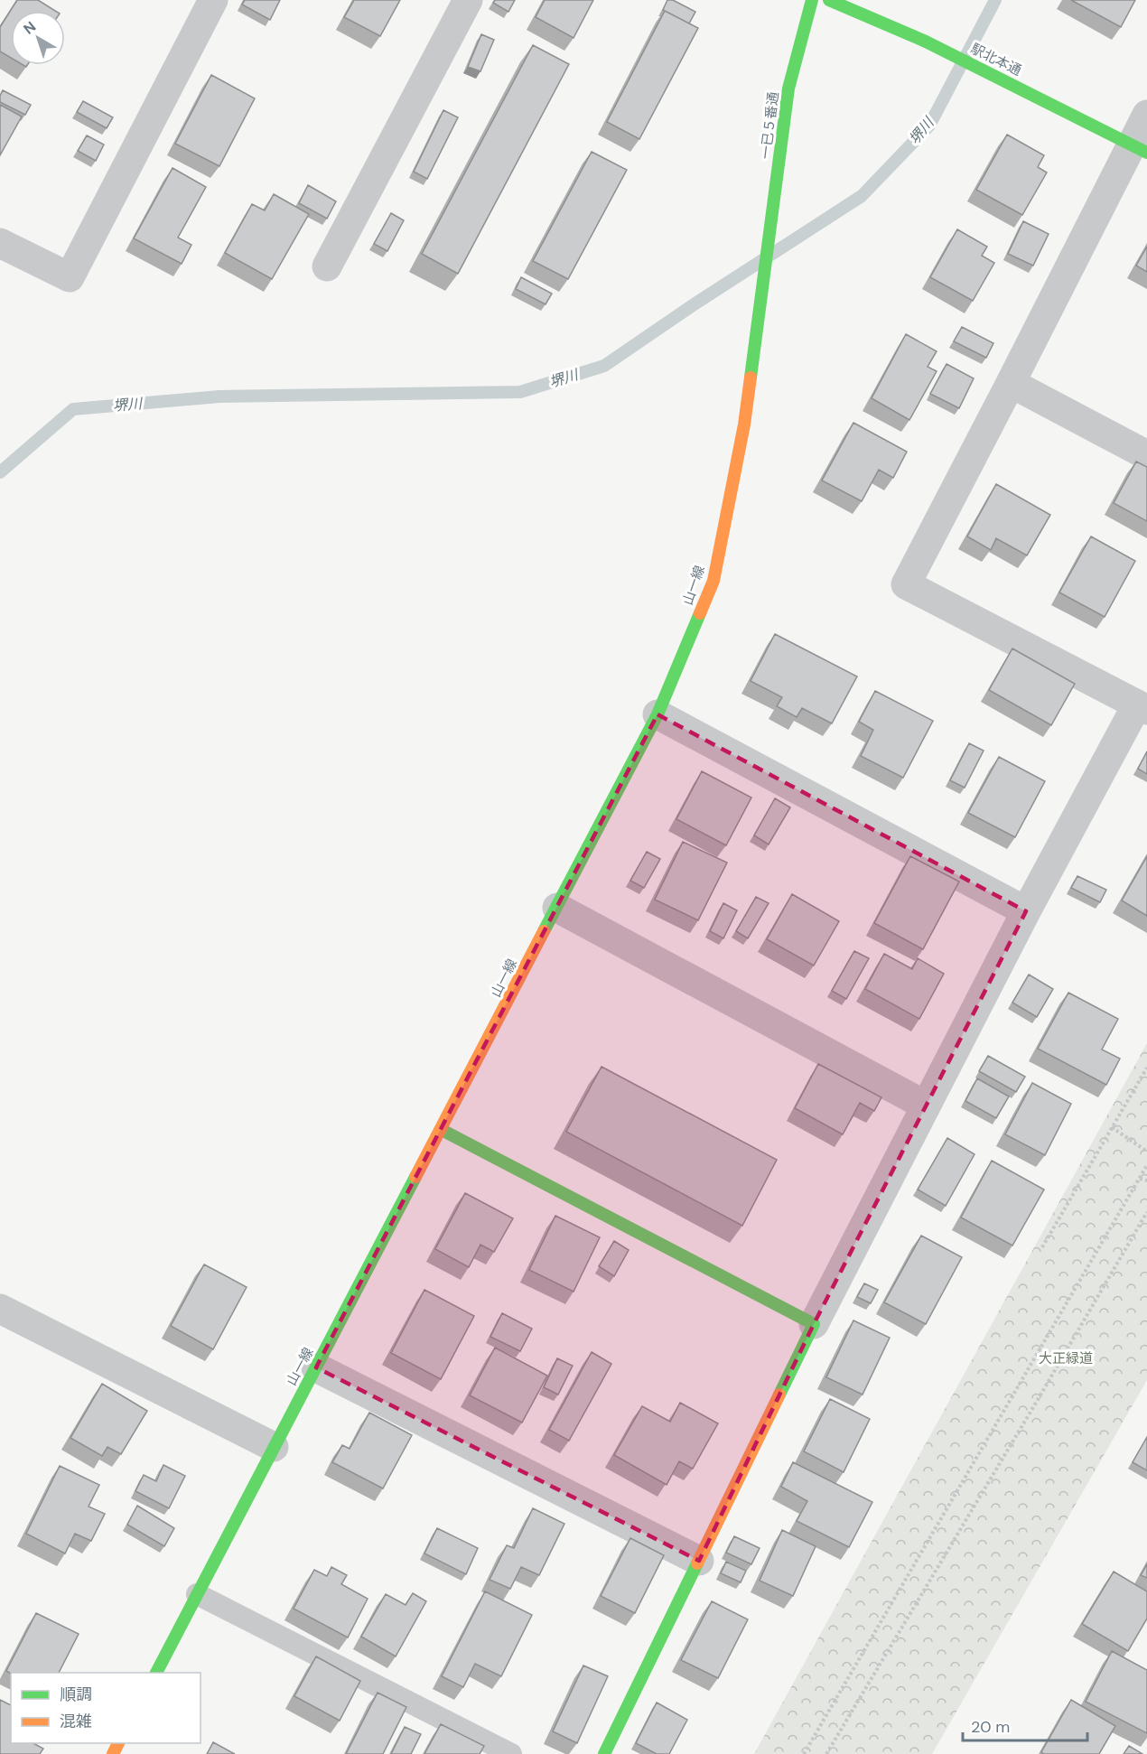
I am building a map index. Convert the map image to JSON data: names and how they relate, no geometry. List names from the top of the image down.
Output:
{
  "streets": {
    "street": ["駅北本通", "一已５番通", "山一線"]
  },
  "crossings": [
    ["一已５番通", "山一線"]
  ],
  "water": ["堺川"],
  "parks": ["大正緑道"],
  "legend": ["順調", "混雑"],
  "scale_bar": "20 m",
  "north": "top left"
}
